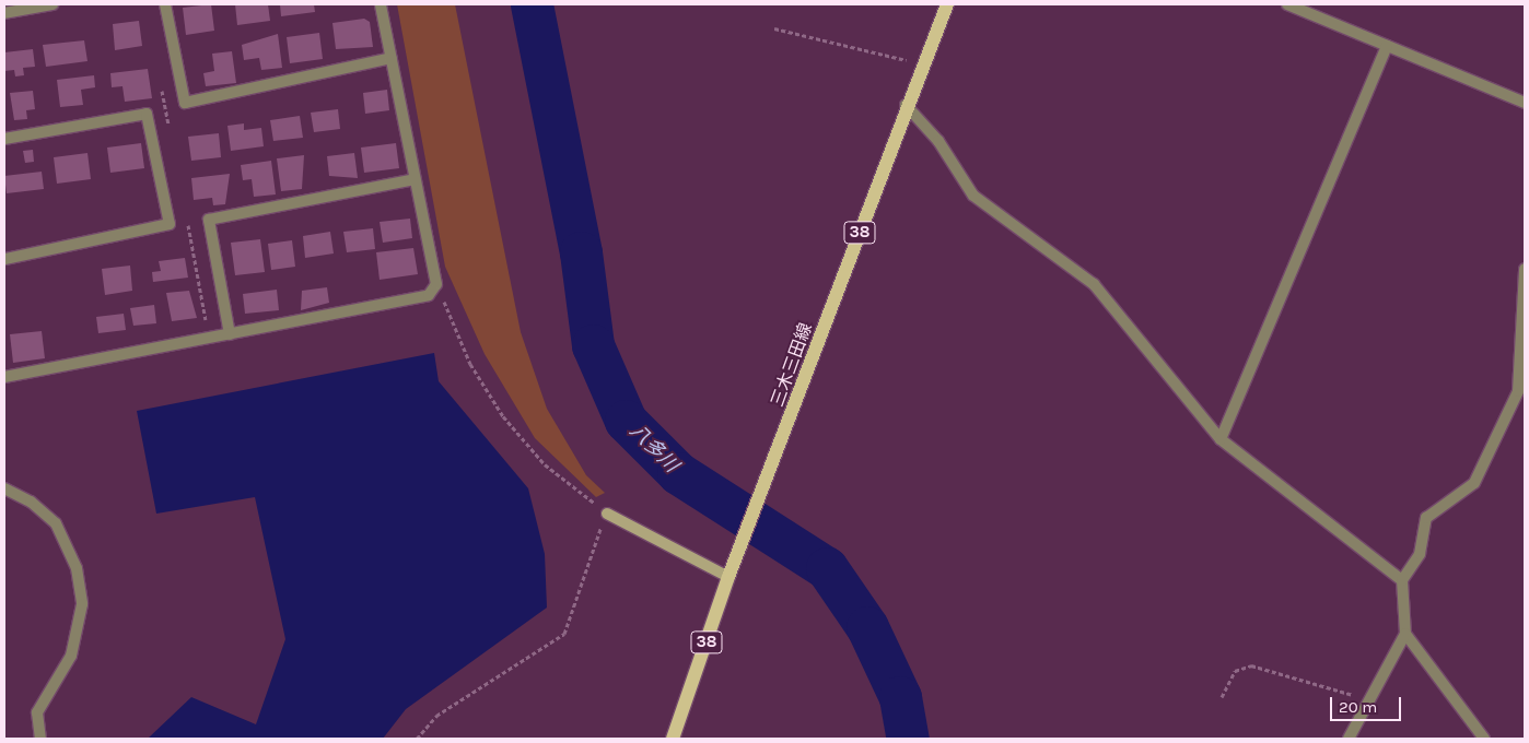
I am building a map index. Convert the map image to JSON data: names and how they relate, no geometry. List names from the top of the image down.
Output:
{
  "streets": {
    "main road": ["38", "三木三田線"]
  },
  "water": ["八多川"],
  "scale_bar": "20 m"
}
